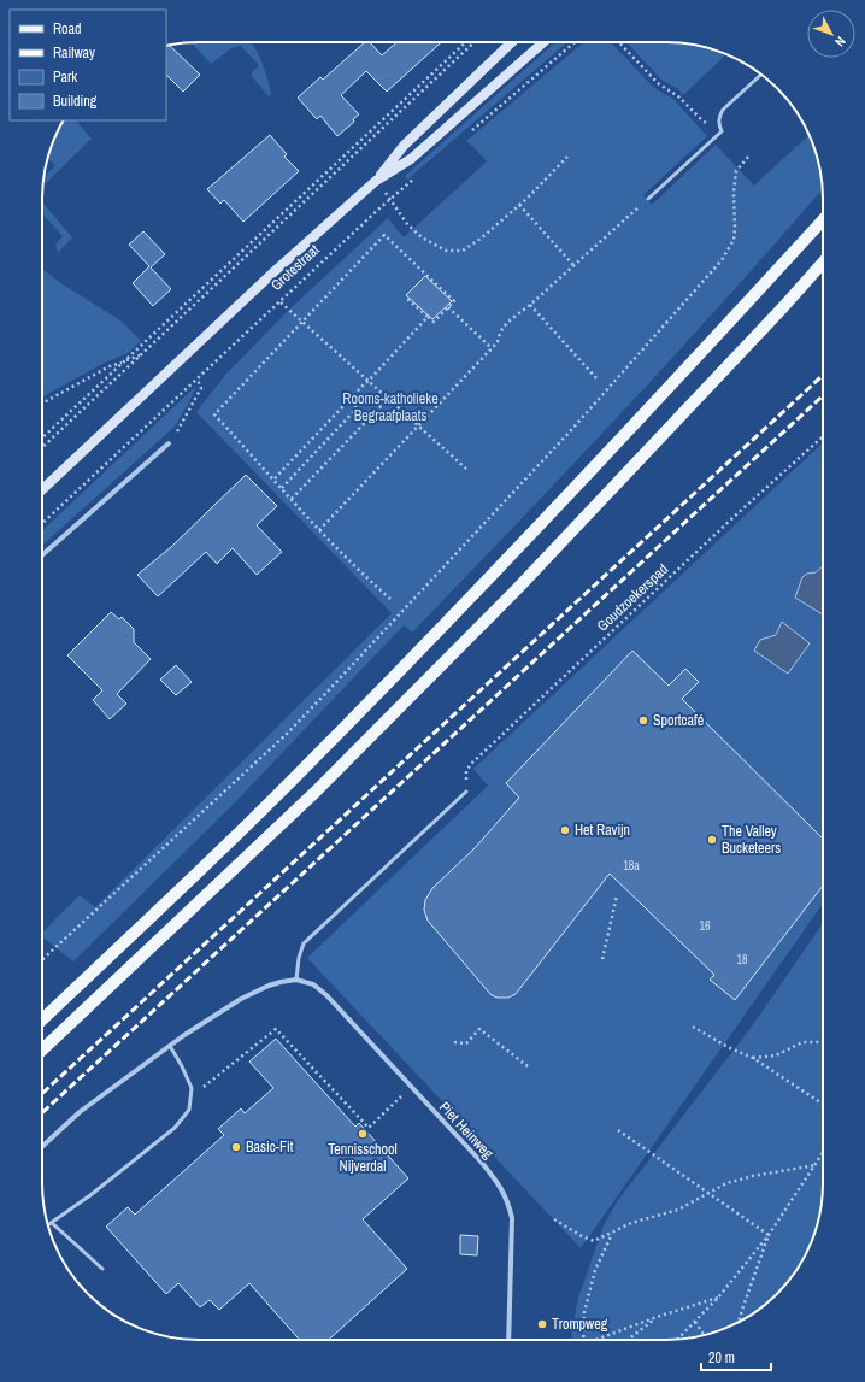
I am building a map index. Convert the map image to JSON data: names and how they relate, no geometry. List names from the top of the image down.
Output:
{
  "streets": {
    "street": ["Grotestraat", "Piet Heinweg"],
    "path": ["Goudzoekerspad"]
  },
  "parks": ["Rooms-katholieke Begraafplaats"],
  "places": [
    "Sportcafé",
    "Het Ravijn",
    "The Valley Bucketeers",
    "Tennisschool Nijverdal",
    "Basic-Fit",
    "Trompweg"
  ],
  "house_numbers": ["18a", "16", "18"],
  "legend": [
    "Road",
    "Railway",
    "Park",
    "Building"
  ],
  "scale_bar": "20 m",
  "north": "bottom right"
}
